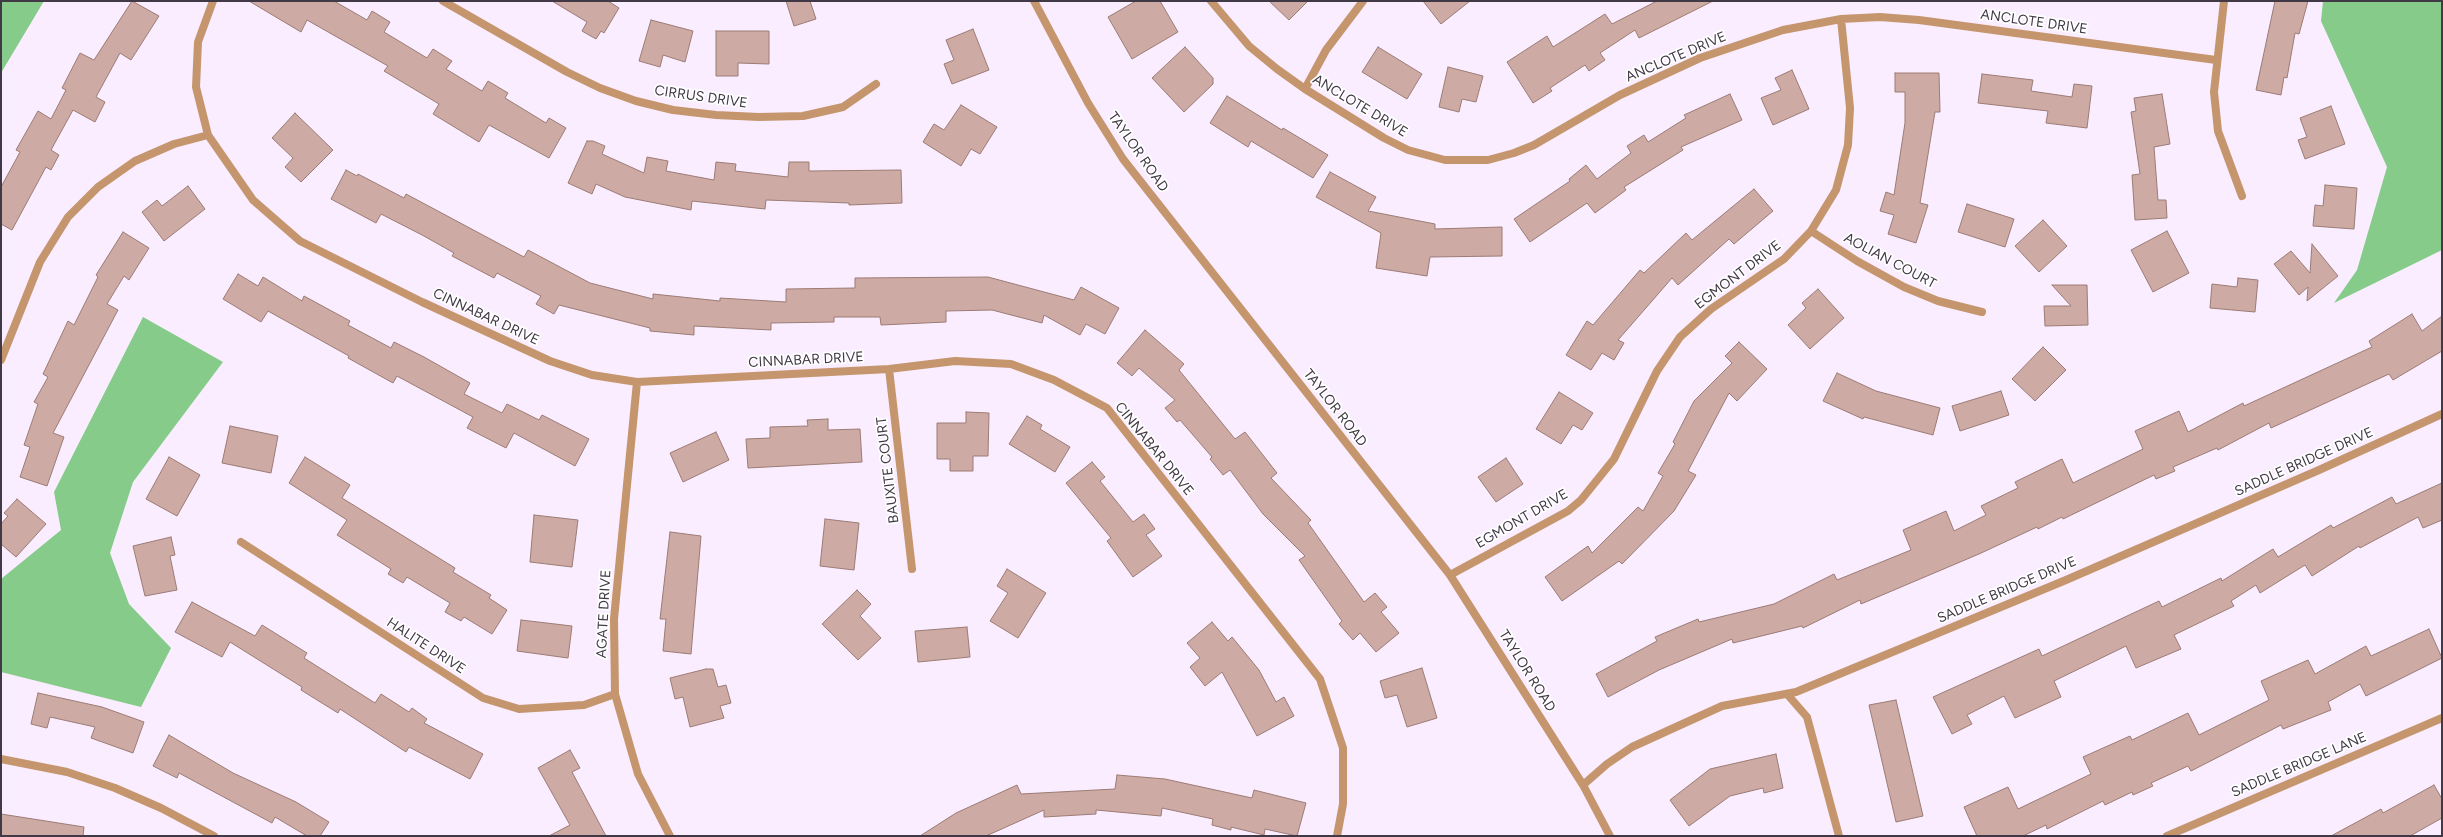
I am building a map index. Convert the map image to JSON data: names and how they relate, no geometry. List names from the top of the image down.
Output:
{
  "streets": {
    "street": [
      "ANCLOTE DRIVE",
      "CIRRUS DRIVE",
      "TAYLOR ROAD",
      "AOLIAN COURT",
      "EGMONT DRIVE",
      "CINNABAR DRIVE",
      "SADDLE BRIDGE DRIVE",
      "BAUXITE COURT",
      "AGATE DRIVE",
      "HALITE DRIVE",
      "SADDLE BRIDGE LANE"
    ]
  },
  "crossings": [
    ["ANCLOTE DRIVE", "EGMONT DRIVE"],
    ["TAYLOR ROAD", "EGMONT DRIVE"],
    ["TAYLOR ROAD", "SADDLE BRIDGE DRIVE"],
    ["AOLIAN COURT", "EGMONT DRIVE"],
    ["CINNABAR DRIVE", "BAUXITE COURT"],
    ["CINNABAR DRIVE", "AGATE DRIVE"],
    ["AGATE DRIVE", "HALITE DRIVE"]
  ]
}
